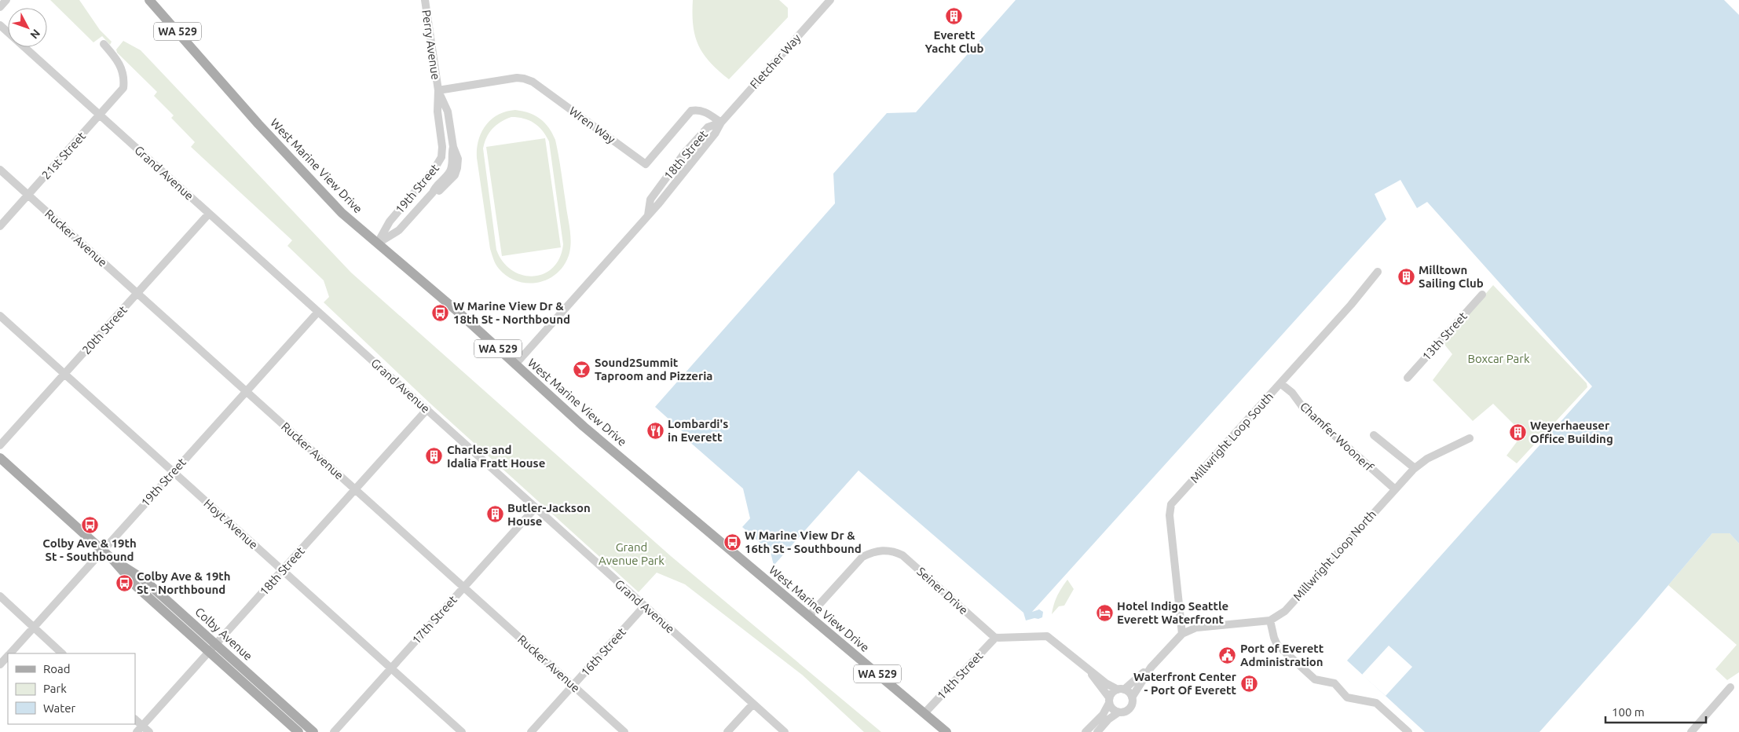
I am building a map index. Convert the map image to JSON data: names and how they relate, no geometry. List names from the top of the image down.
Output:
{
  "streets": {
    "main road": ["WA 529", "West Marine View Drive", "Colby Avenue"],
    "street": [
      "Perry Avenue",
      "Fletcher Way",
      "Wren Way",
      "18th Street",
      "21st Street",
      "Grand Avenue",
      "19th Street",
      "Rucker Avenue",
      "20th Street",
      "13th Street",
      "Chamfer Woonerf",
      "Millwright Loop South",
      "Hoyt Avenue",
      "Millwright Loop North",
      "Seiner Drive",
      "17th Street",
      "16th Street",
      "14th Street"
    ]
  },
  "crossings": [
    ["Perry Avenue", "Wren Way"],
    ["Perry Avenue", "19th Street"],
    ["Fletcher Way", "Wren Way"],
    ["Fletcher Way", "18th Street"],
    ["Wren Way", "18th Street"],
    ["Wren Way", "19th Street"],
    ["18th Street", "West Marine View Drive"],
    ["18th Street", "Grand Avenue"],
    ["18th Street", "Rucker Avenue"],
    ["18th Street", "Hoyt Avenue"],
    ["18th Street", "Colby Avenue"],
    ["21st Street", "Grand Avenue"],
    ["21st Street", "Rucker Avenue"],
    ["West Marine View Drive", "19th Street"],
    ["West Marine View Drive", "Seiner Drive"],
    ["West Marine View Drive", "14th Street"],
    ["Grand Avenue", "19th Street"],
    ["Grand Avenue", "20th Street"],
    ["Grand Avenue", "17th Street"],
    ["Grand Avenue", "16th Street"],
    ["19th Street", "Rucker Avenue"],
    ["19th Street", "Hoyt Avenue"],
    ["19th Street", "Colby Avenue"],
    ["Rucker Avenue", "20th Street"],
    ["Rucker Avenue", "17th Street"],
    ["Rucker Avenue", "16th Street"],
    ["20th Street", "Hoyt Avenue"],
    ["Chamfer Woonerf", "Millwright Loop South"],
    ["Chamfer Woonerf", "Millwright Loop North"],
    ["Millwright Loop South", "Millwright Loop North"],
    ["Hoyt Avenue", "17th Street"],
    ["Seiner Drive", "14th Street"]
  ],
  "parks": ["Boxcar Park", "Grand Avenue Park"],
  "places": {
    "building": [
      "Everett Yacht Club",
      "Milltown Sailing Club",
      "Weyerhaeuser Office Building",
      "Charles and Idalia Fratt House",
      "Butler-Jackson House",
      "Waterfront Center - Port Of Everett"
    ],
    "bus stop": [
      "W Marine View Dr & 18th St - Northbound",
      "Colby Ave & 19th St - Southbound",
      "W Marine View Dr & 16th St - Southbound",
      "Colby Ave & 19th St - Northbound"
    ],
    "bar": ["Sound2Summit Taproom and Pizzeria"],
    "restaurant": ["Lombardi's in Everett"],
    "hotel": ["Hotel Indigo Seattle Everett Waterfront"],
    "public building": ["Port of Everett Administration"]
  },
  "legend": ["Road", "Park", "Water"],
  "scale_bar": "100 m",
  "north": "bottom right"
}
